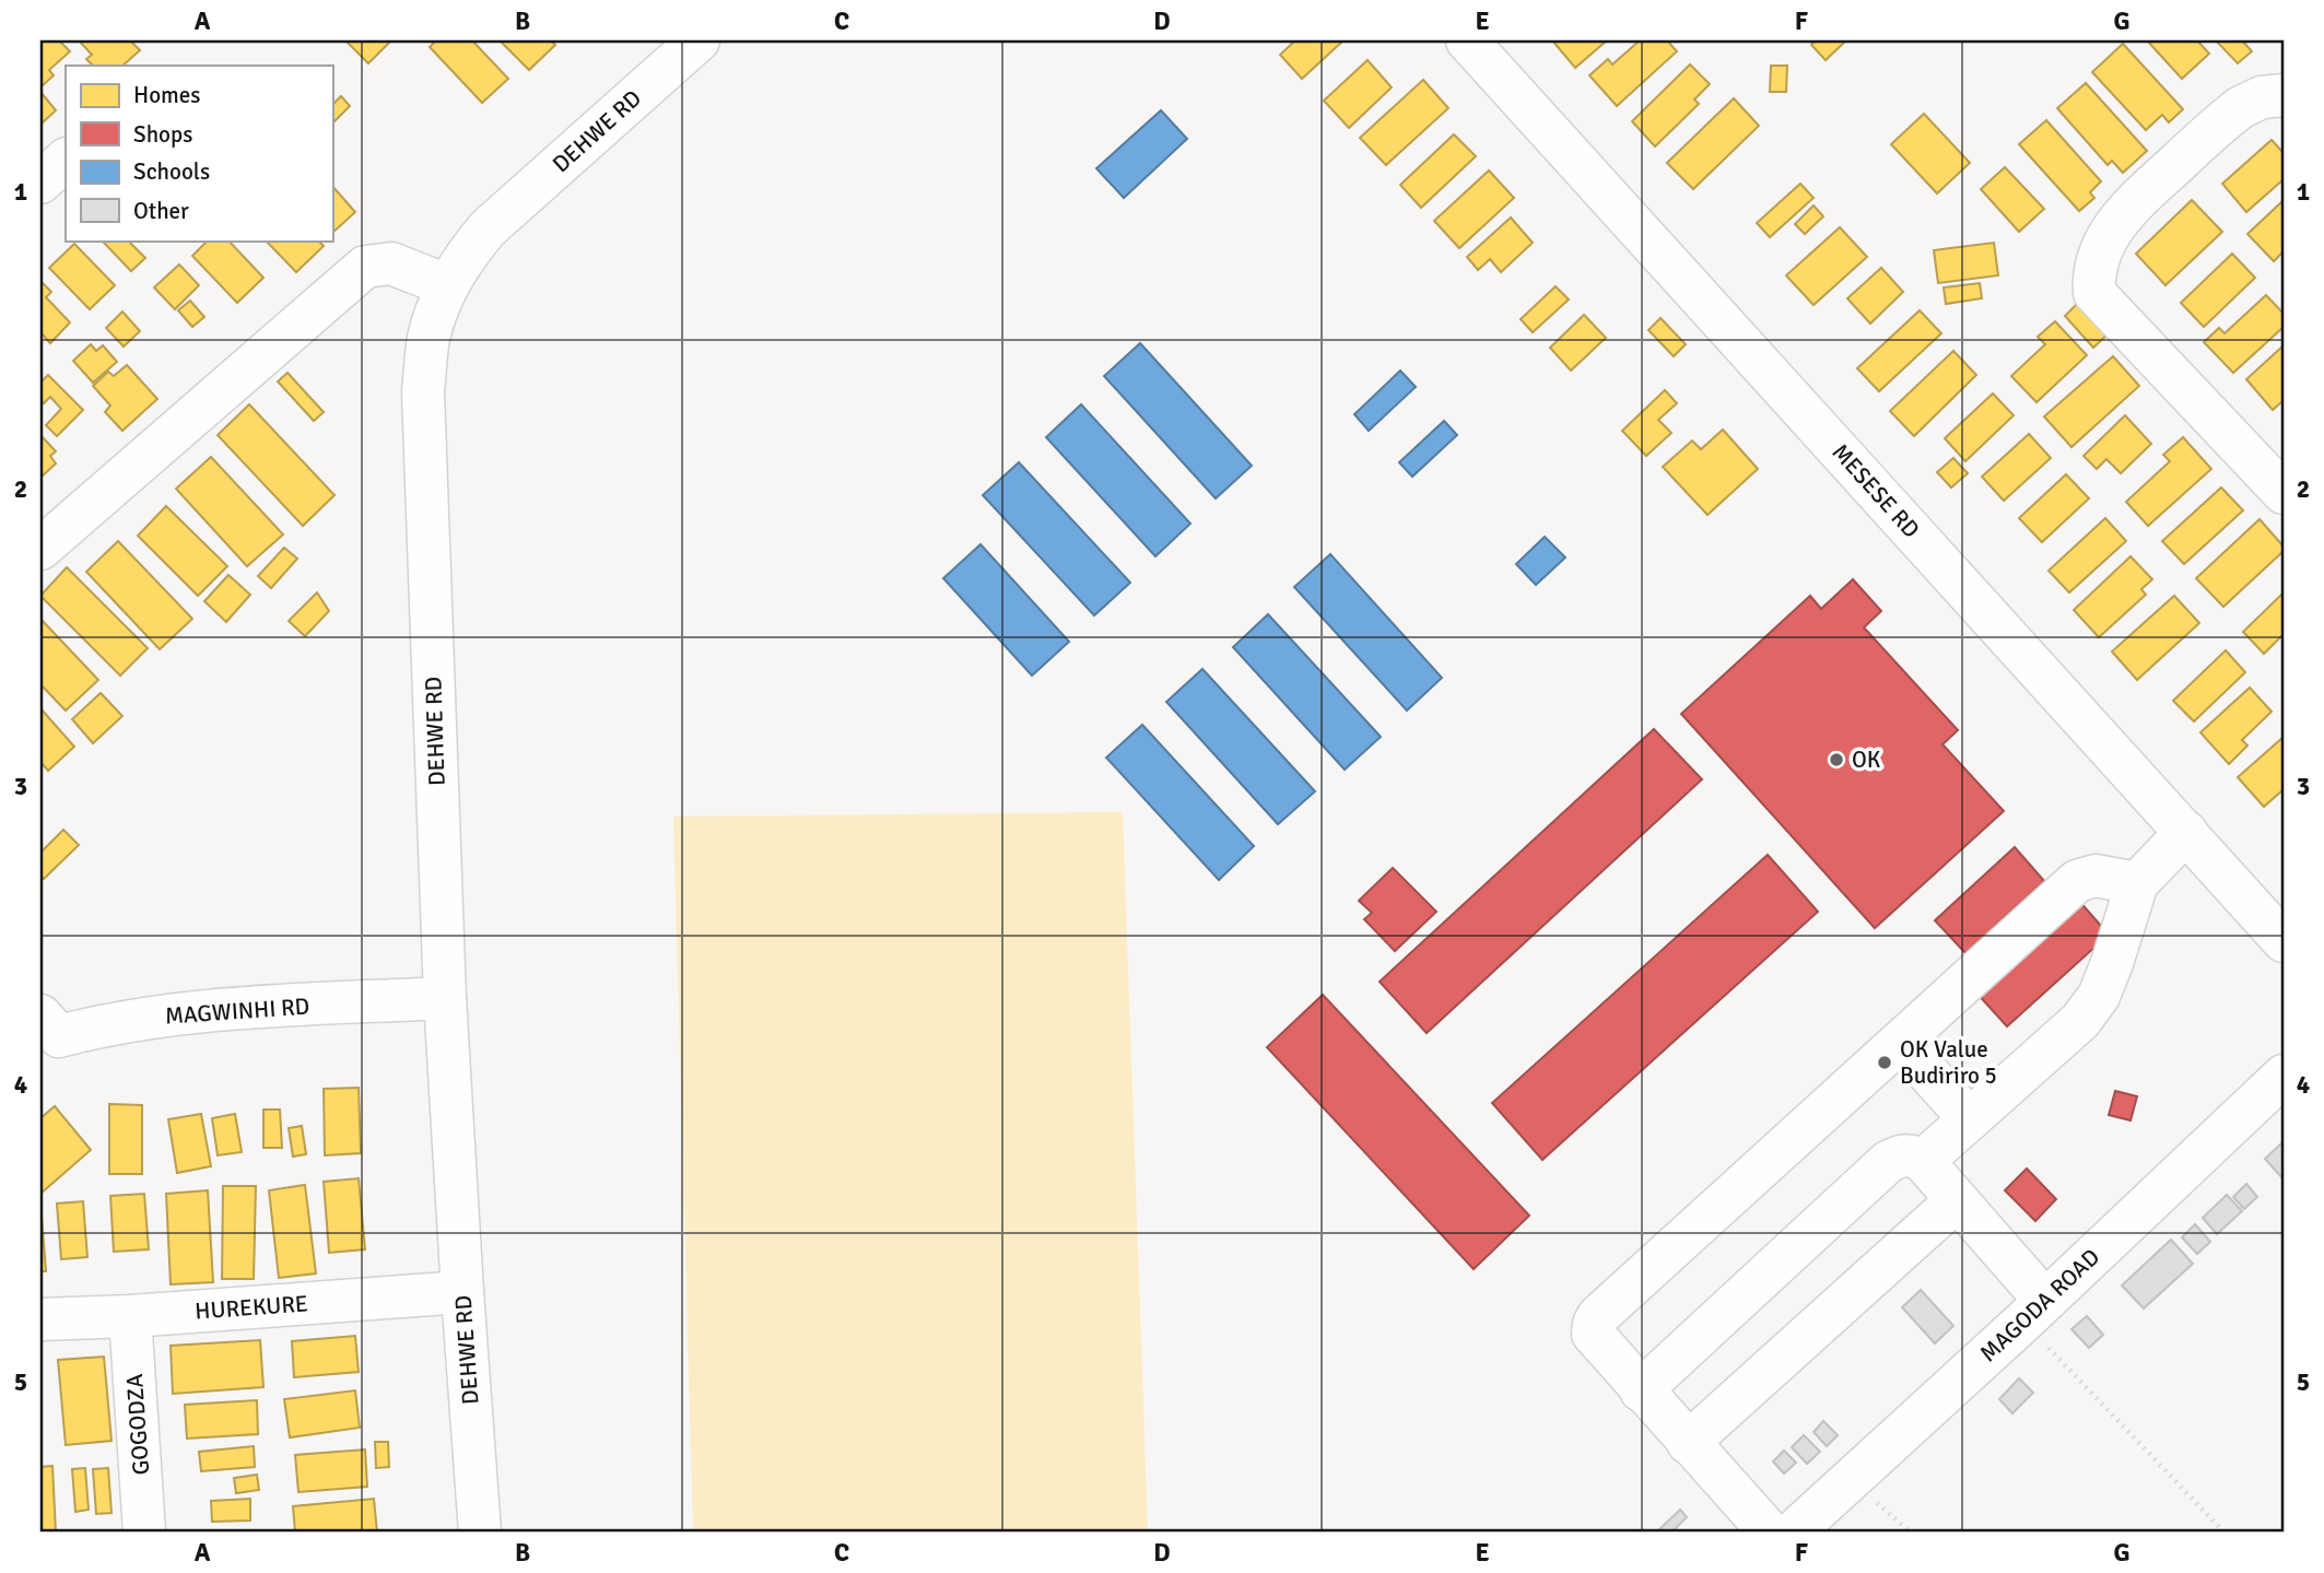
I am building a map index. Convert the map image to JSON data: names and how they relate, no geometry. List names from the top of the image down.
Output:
{
  "streets": {
    "street": [
      "DEHWE RD",
      "MESESE RD",
      "MAGWINHI RD",
      "MAGODA ROAD",
      "HUREKURE",
      "GOGODZA"
    ]
  },
  "crossings": [
    ["DEHWE RD", "MAGWINHI RD"],
    ["DEHWE RD", "HUREKURE"],
    ["HUREKURE", "GOGODZA"]
  ],
  "places": ["OK", "OK Value Budiriro 5"],
  "legend": [
    "Homes",
    "Shops",
    "Schools",
    "Other"
  ],
  "grid": {
    "columns": [
      "A",
      "B",
      "C",
      "D",
      "E",
      "F",
      "G"
    ],
    "rows": [
      "1",
      "2",
      "3",
      "4",
      "5"
    ]
  }
}
